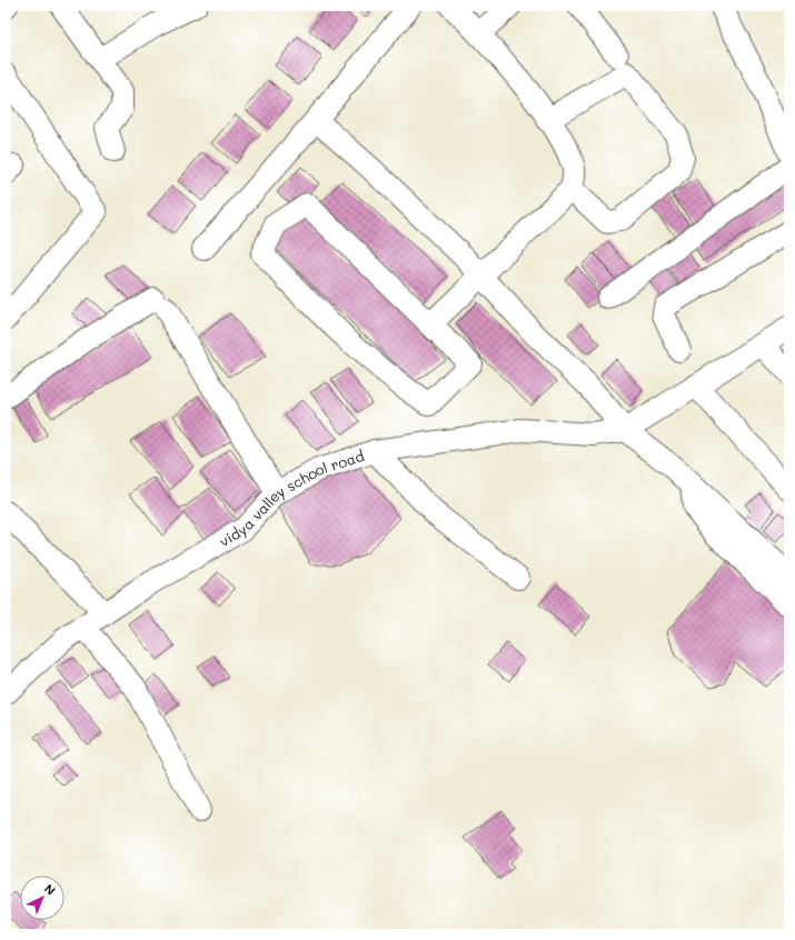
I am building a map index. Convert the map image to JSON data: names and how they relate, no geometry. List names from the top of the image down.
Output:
{
  "streets": {
    "street": ["vidya valley school road"]
  },
  "north": "top right"
}
